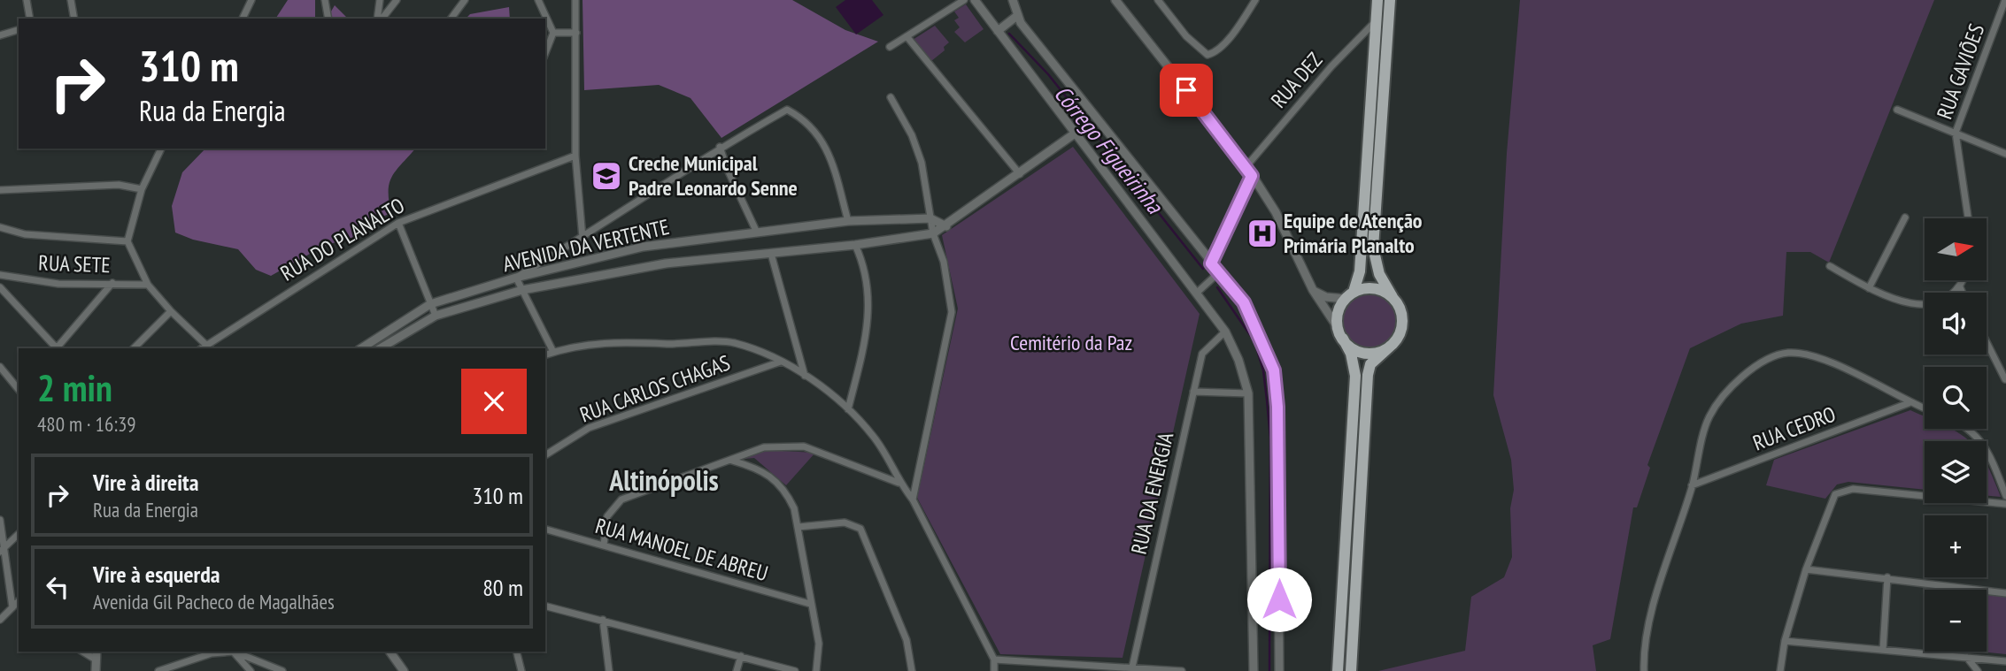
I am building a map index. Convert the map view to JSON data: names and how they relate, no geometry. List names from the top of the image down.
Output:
{
  "streets": {
    "street": [
      "RUA GAVIÕES",
      "RUA DEZ",
      "RUA DO PLANALTO",
      "AVENIDA DA VERTENTE",
      "RUA SETE",
      "RUA CARLOS CHAGAS",
      "RUA CEDRO",
      "RUA DA ENERGIA",
      "RUA MANOEL DE ABREU"
    ]
  },
  "districts": ["Altinópolis"],
  "water": ["Córrego Figueirinha"],
  "parks": ["Cemitério da Paz"],
  "places": {
    "school or university": ["Creche Municipal Padre Leonardo Senne"],
    "hospital": ["Equipe de Atenção Primária Planalto"]
  },
  "north": "right",
  "page": {
    "turn": ["310 m", "Rua da Energia"],
    "map_buttons": ["+", "−"],
    "heading": ["2 min", "480 m · 16:39"],
    "list": [
      {
        "name": "Vire à direita",
        "note": "Rua da Energia",
        "value": "310 m"
      },
      {
        "name": "Vire à esquerda",
        "note": "Avenida Gil Pacheco de Magalhães",
        "value": "80 m"
      }
    ]
  }
}
